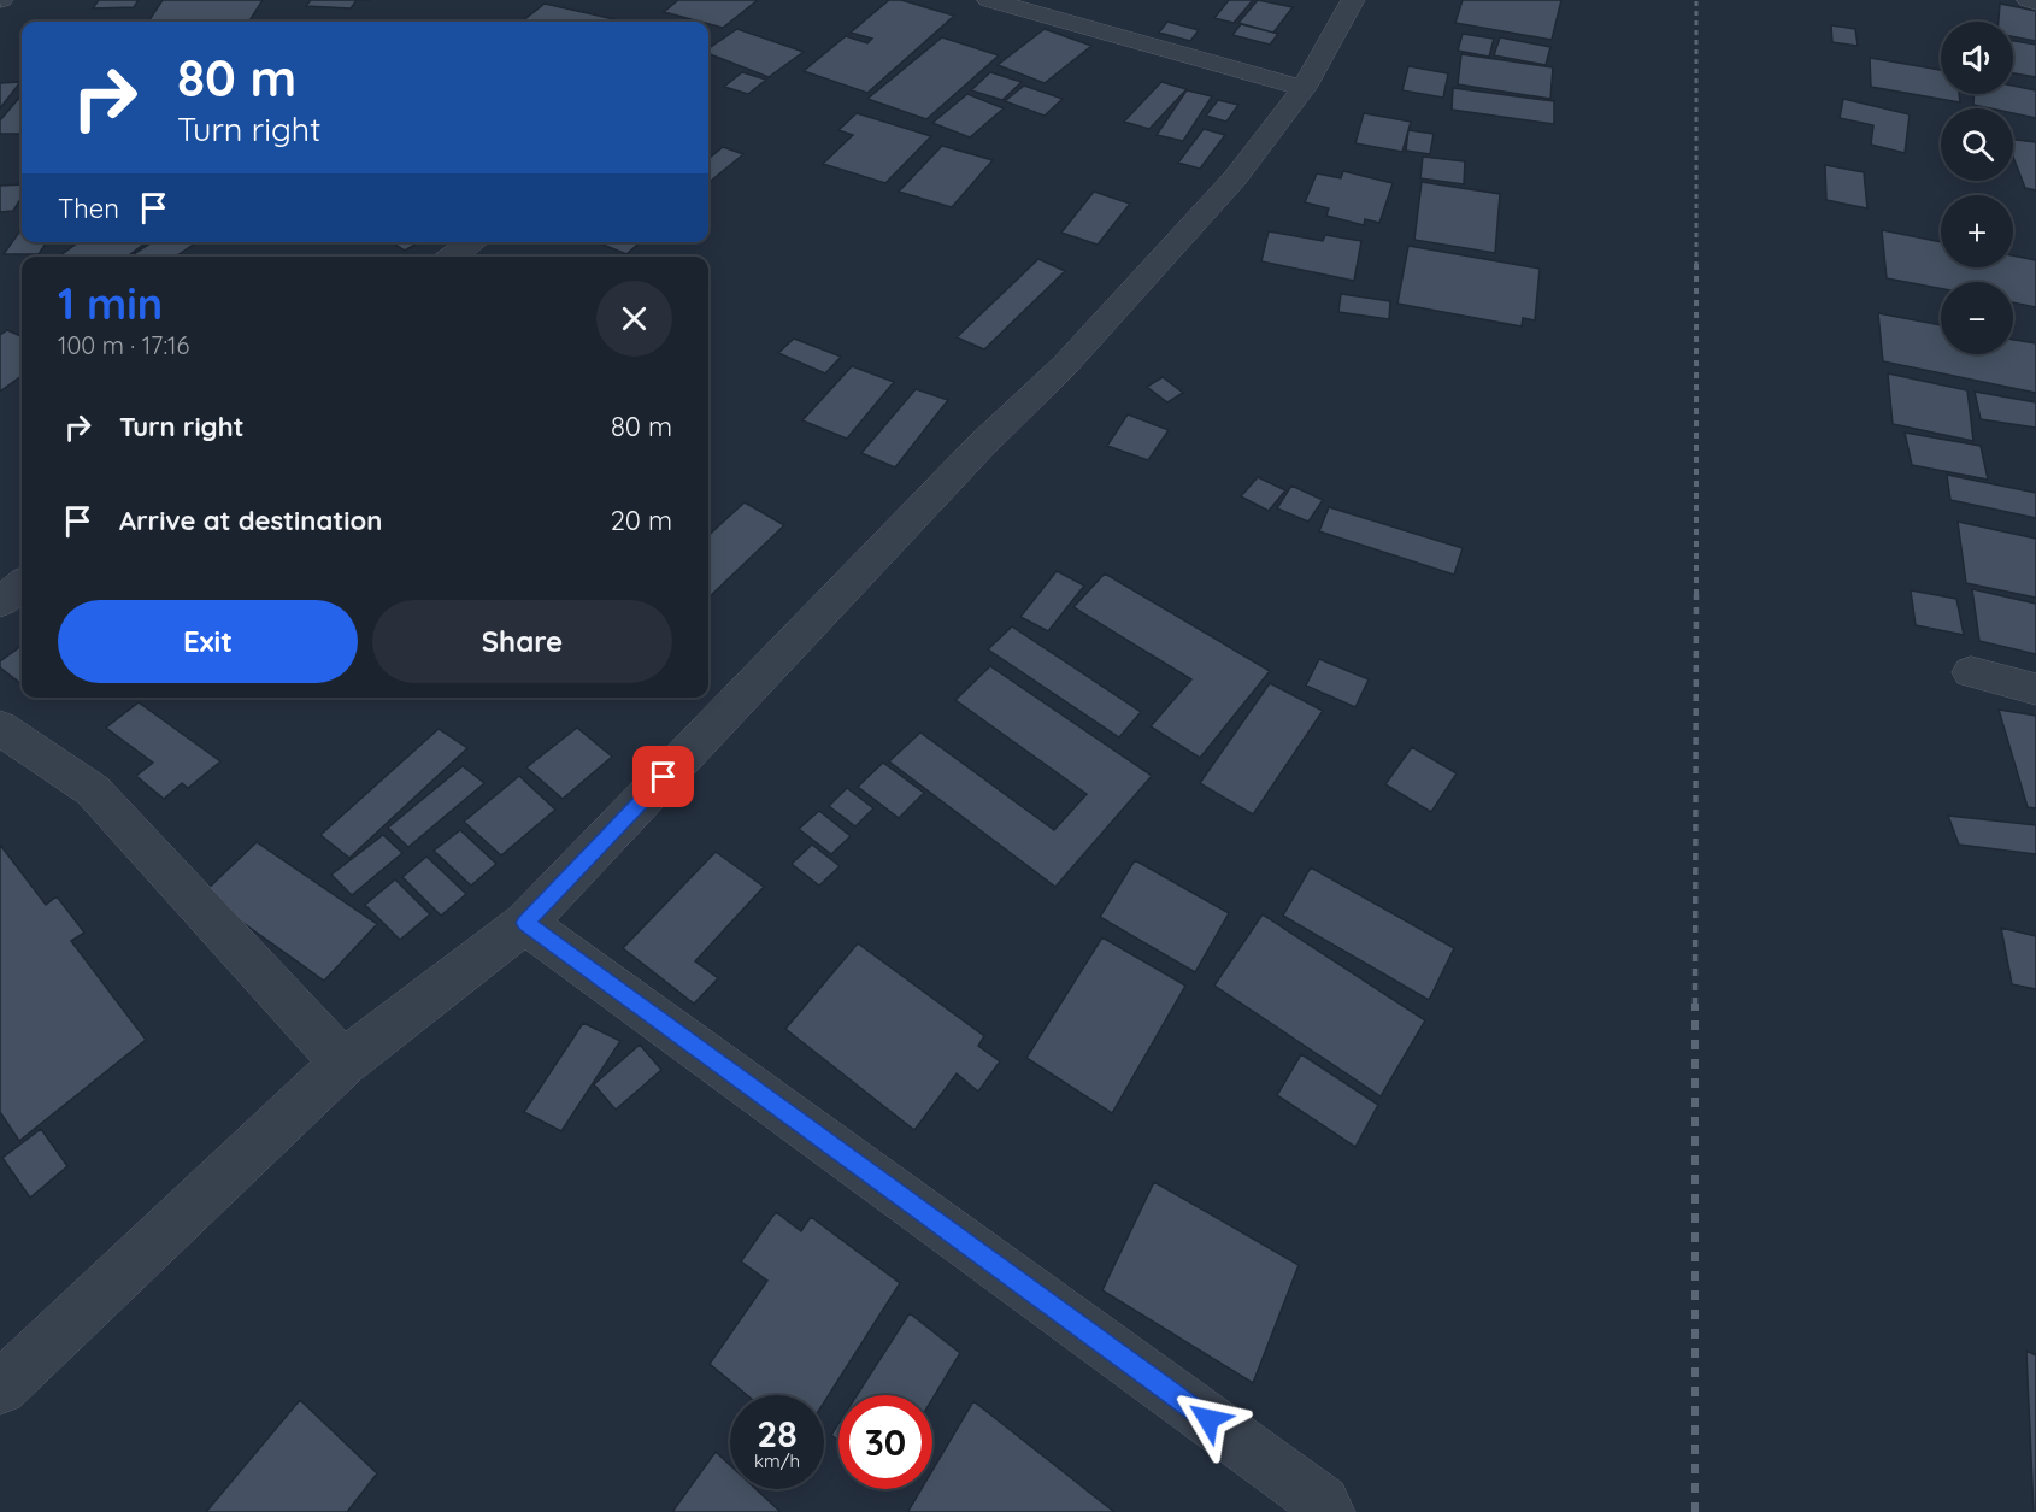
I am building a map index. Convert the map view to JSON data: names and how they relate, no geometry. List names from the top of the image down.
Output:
{
  "page": {
    "map_buttons": ["+", "−"],
    "turn": ["80 m", "Turn right"],
    "then": "Then",
    "heading": ["1 min", "100 m · 17:16"],
    "list": [
      {
        "name": "Turn right",
        "value": "80 m"
      },
      {
        "name": "Arrive at destination",
        "value": "20 m"
      }
    ],
    "buttons": ["Exit", "Share"],
    "speed": "28 km/h",
    "limit": "30"
  }
}
